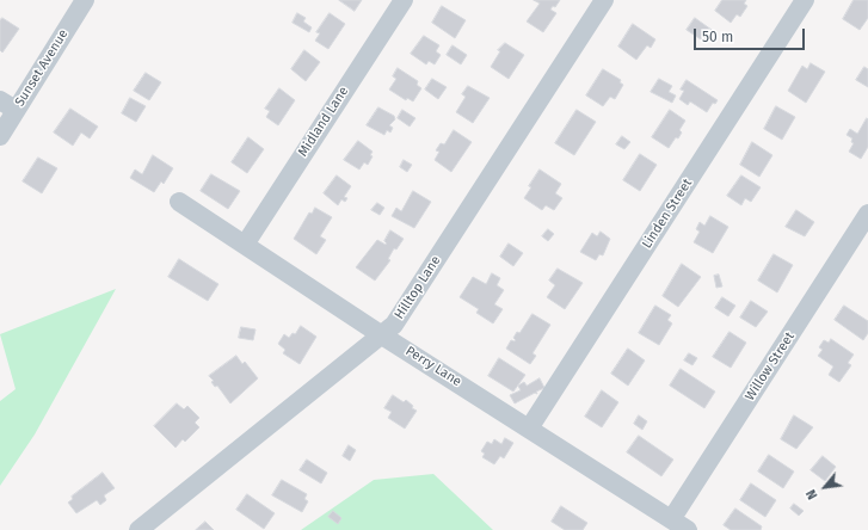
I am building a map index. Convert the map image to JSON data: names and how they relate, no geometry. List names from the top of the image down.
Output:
{
  "streets": {
    "street": [
      "Sunset Avenue",
      "Midland Lane",
      "Linden Street",
      "Hilltop Lane",
      "Perry Lane",
      "Willow Street"
    ]
  },
  "crossings": [
    ["Midland Lane", "Perry Lane"],
    ["Linden Street", "Perry Lane"],
    ["Hilltop Lane", "Perry Lane"],
    ["Perry Lane", "Willow Street"]
  ],
  "scale_bar": "50 m",
  "north": "bottom left"
}
